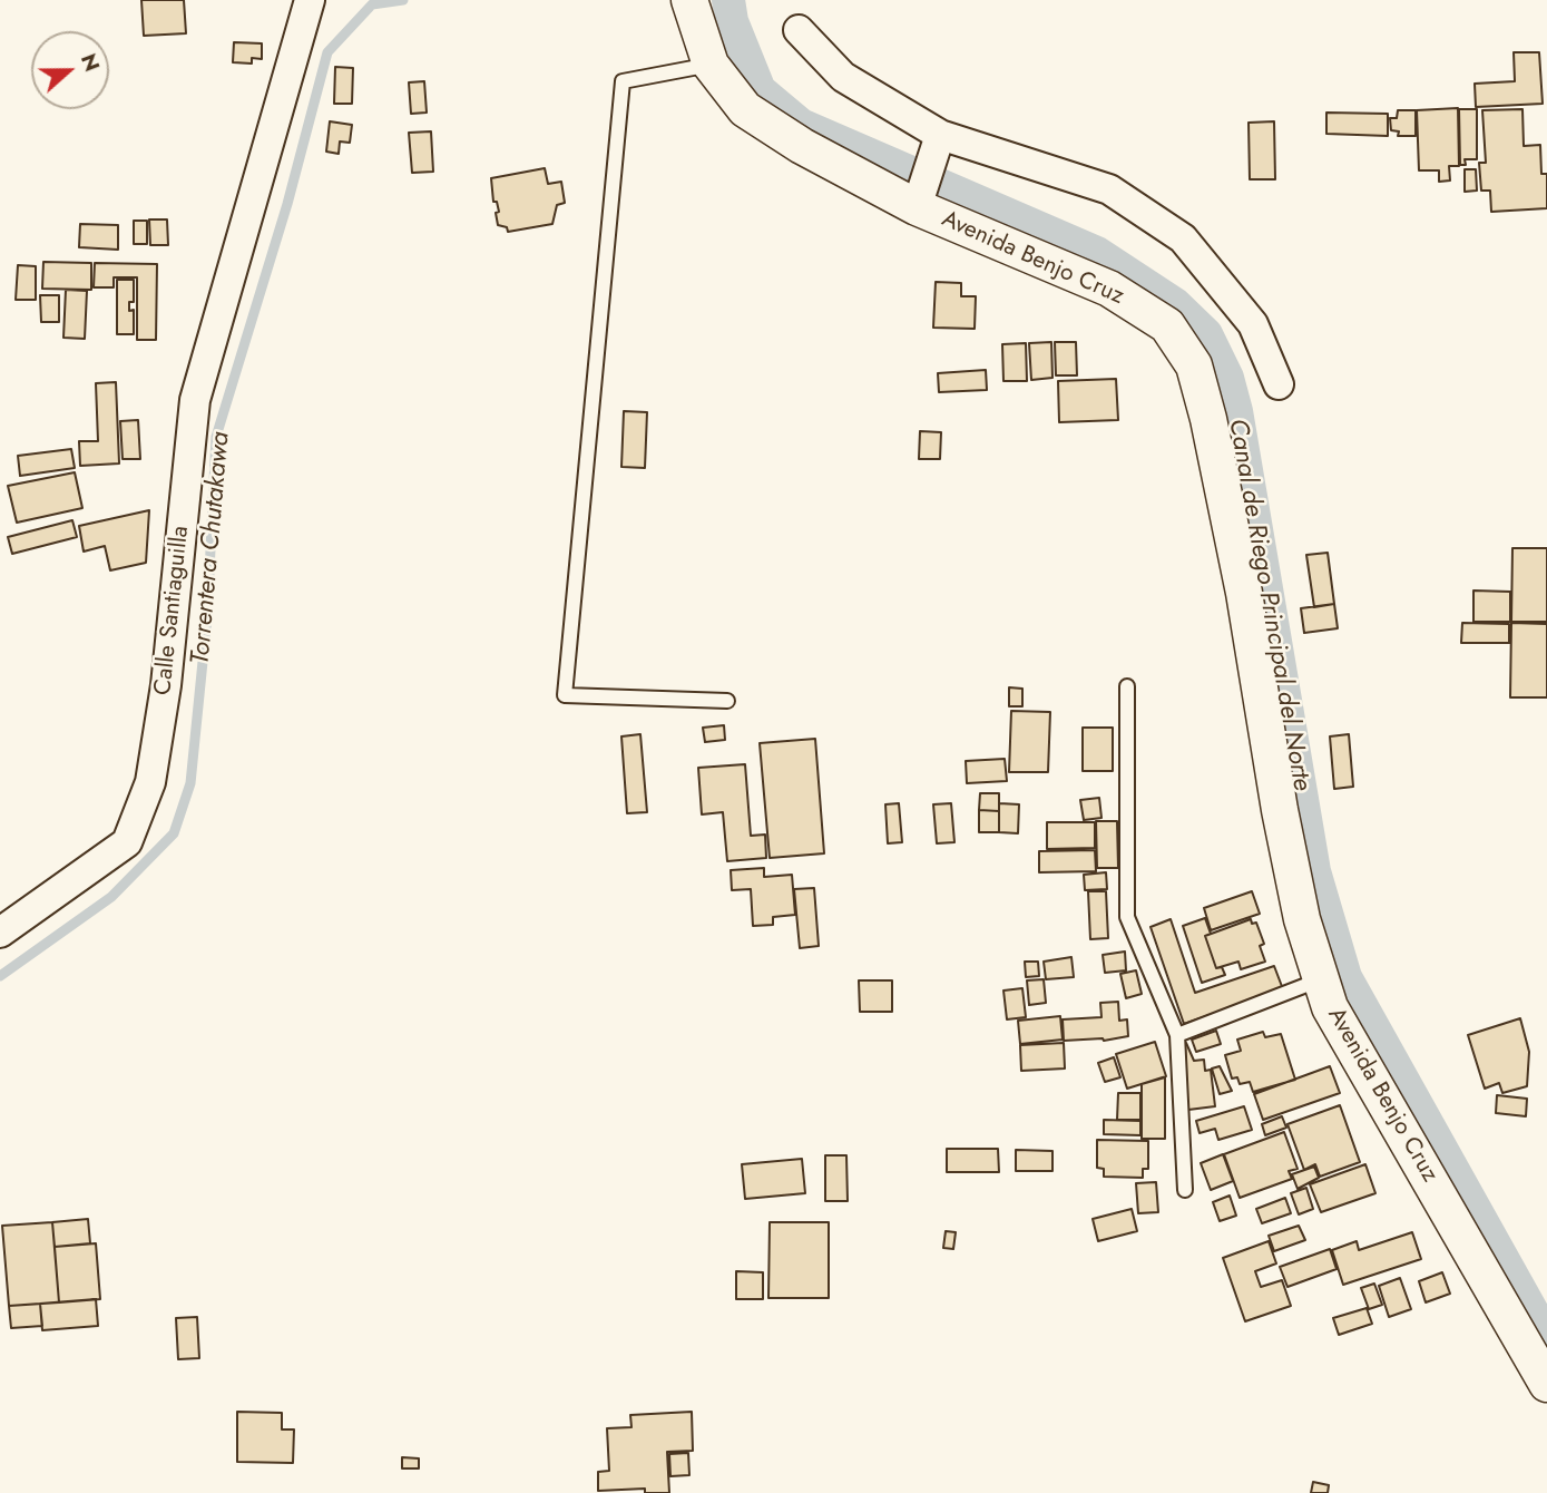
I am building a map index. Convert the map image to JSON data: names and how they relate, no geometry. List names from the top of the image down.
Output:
{
  "streets": {
    "street": ["Avenida Benjo Cruz", "Calle Santiaguilla"]
  },
  "water": ["Torrentera Chutakawa", "Canal de Riego Principal del Norte"],
  "north": "right"
}
